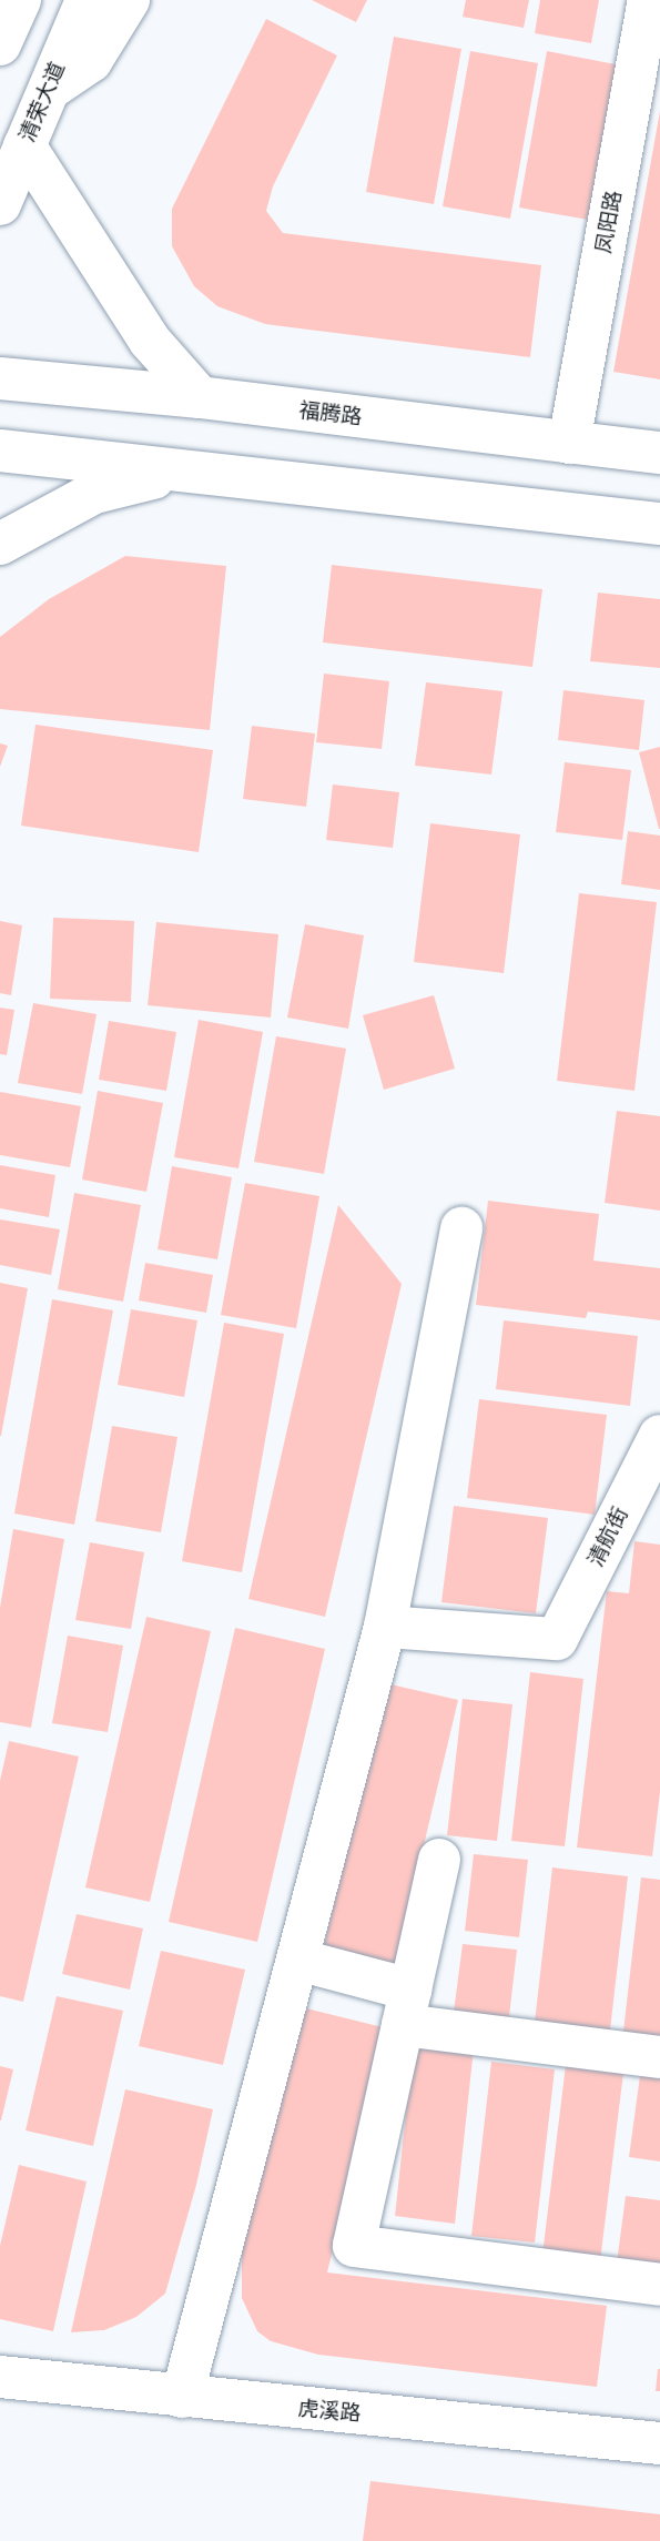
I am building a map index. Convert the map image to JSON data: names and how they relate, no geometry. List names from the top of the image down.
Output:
{
  "streets": {
    "street": [
      "清荣大道",
      "凤阳路",
      "福腾路",
      "清航街",
      "虎溪路"
    ]
  },
  "crossings": [
    ["凤阳路", "福腾路"]
  ]
}
